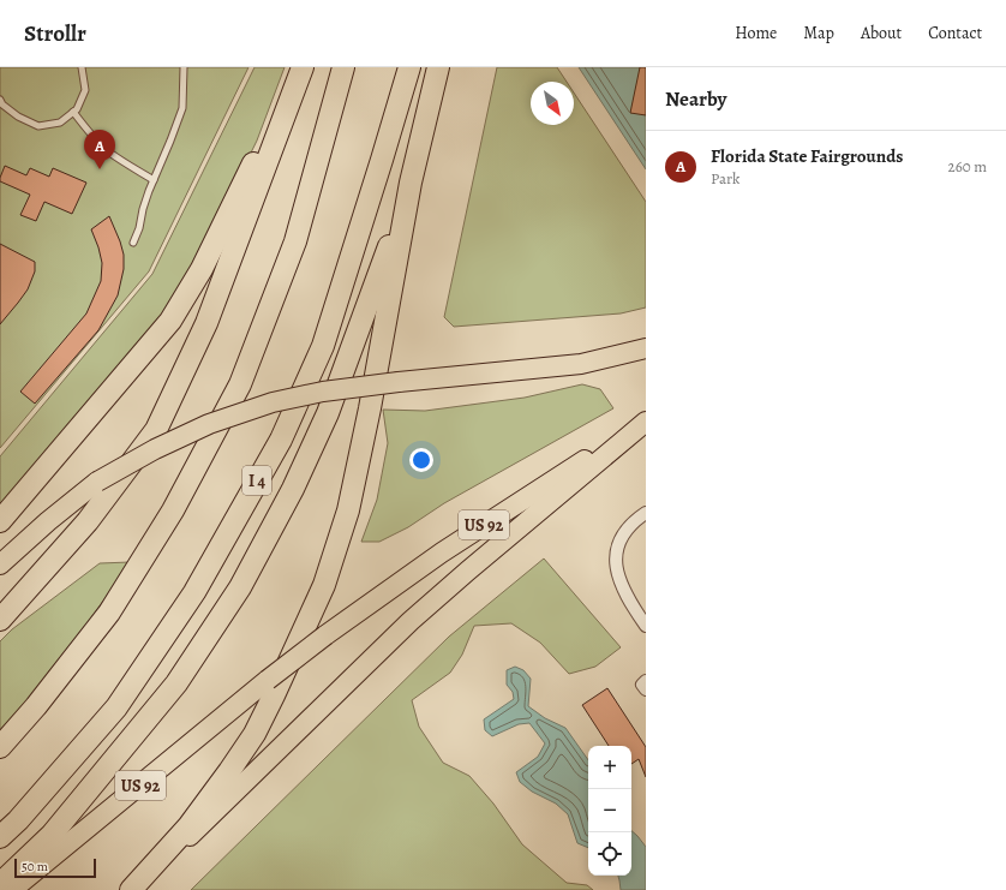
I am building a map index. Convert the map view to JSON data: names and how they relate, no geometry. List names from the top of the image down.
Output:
{
  "streets": {
    "highway": ["I 4"],
    "main road": ["US 92"]
  },
  "scale_bar": "50 m",
  "north": "bottom right",
  "page": {
    "header": "Strollr",
    "nav": [
      "Home",
      "Map",
      "About",
      "Contact"
    ],
    "heading": "Nearby",
    "pins": "A",
    "list": [
      {
        "mark": "A",
        "name": "Florida State Fairgrounds",
        "note": "Park",
        "value": "260 m"
      }
    ],
    "map_buttons": ["+", "−"],
    "scale": "50 m"
  }
}
